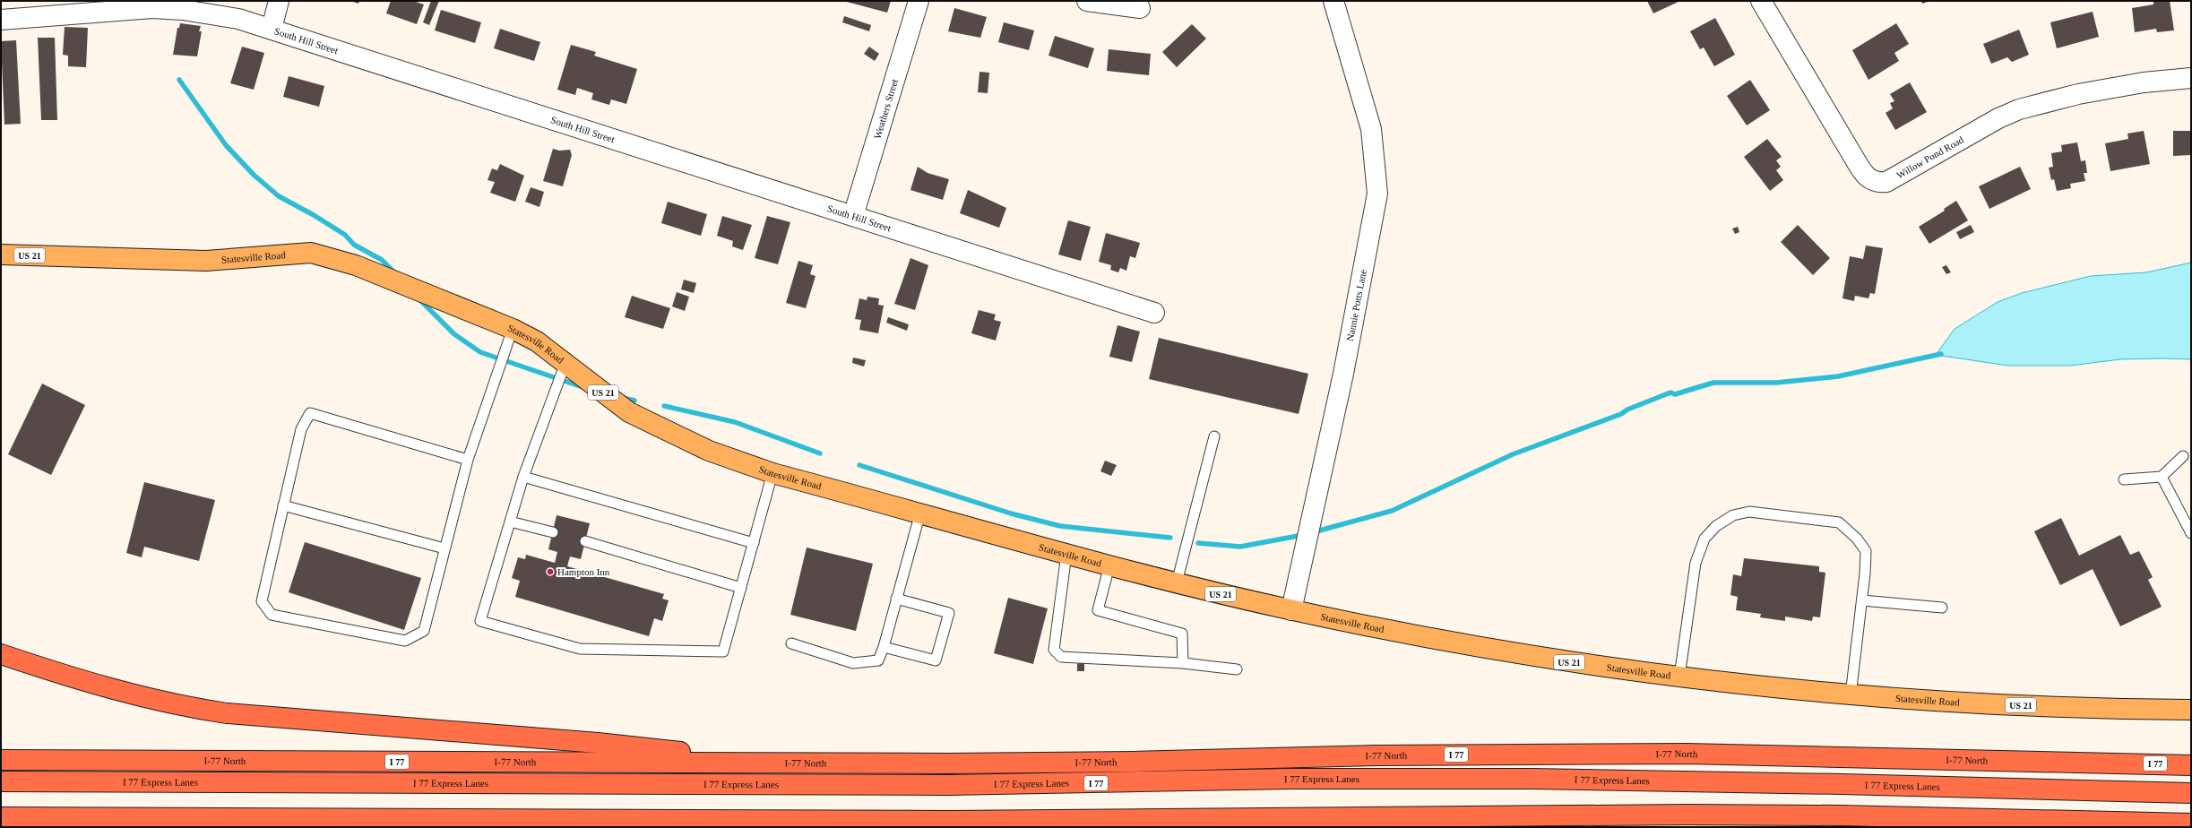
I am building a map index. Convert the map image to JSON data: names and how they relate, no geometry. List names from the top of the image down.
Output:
{
  "streets": {
    "highway": ["I-77 North", "I 77", "I 77 Express Lanes"],
    "main road": ["US 21", "Statesville Road"],
    "street": [
      "South Hill Street",
      "Weathers Street",
      "Willow Pond Road",
      "Nannie Potts Lane"
    ]
  },
  "crossings": [
    ["South Hill Street", "Weathers Street"],
    ["Statesville Road", "Nannie Potts Lane"]
  ],
  "places": ["Hampton Inn"]
}
